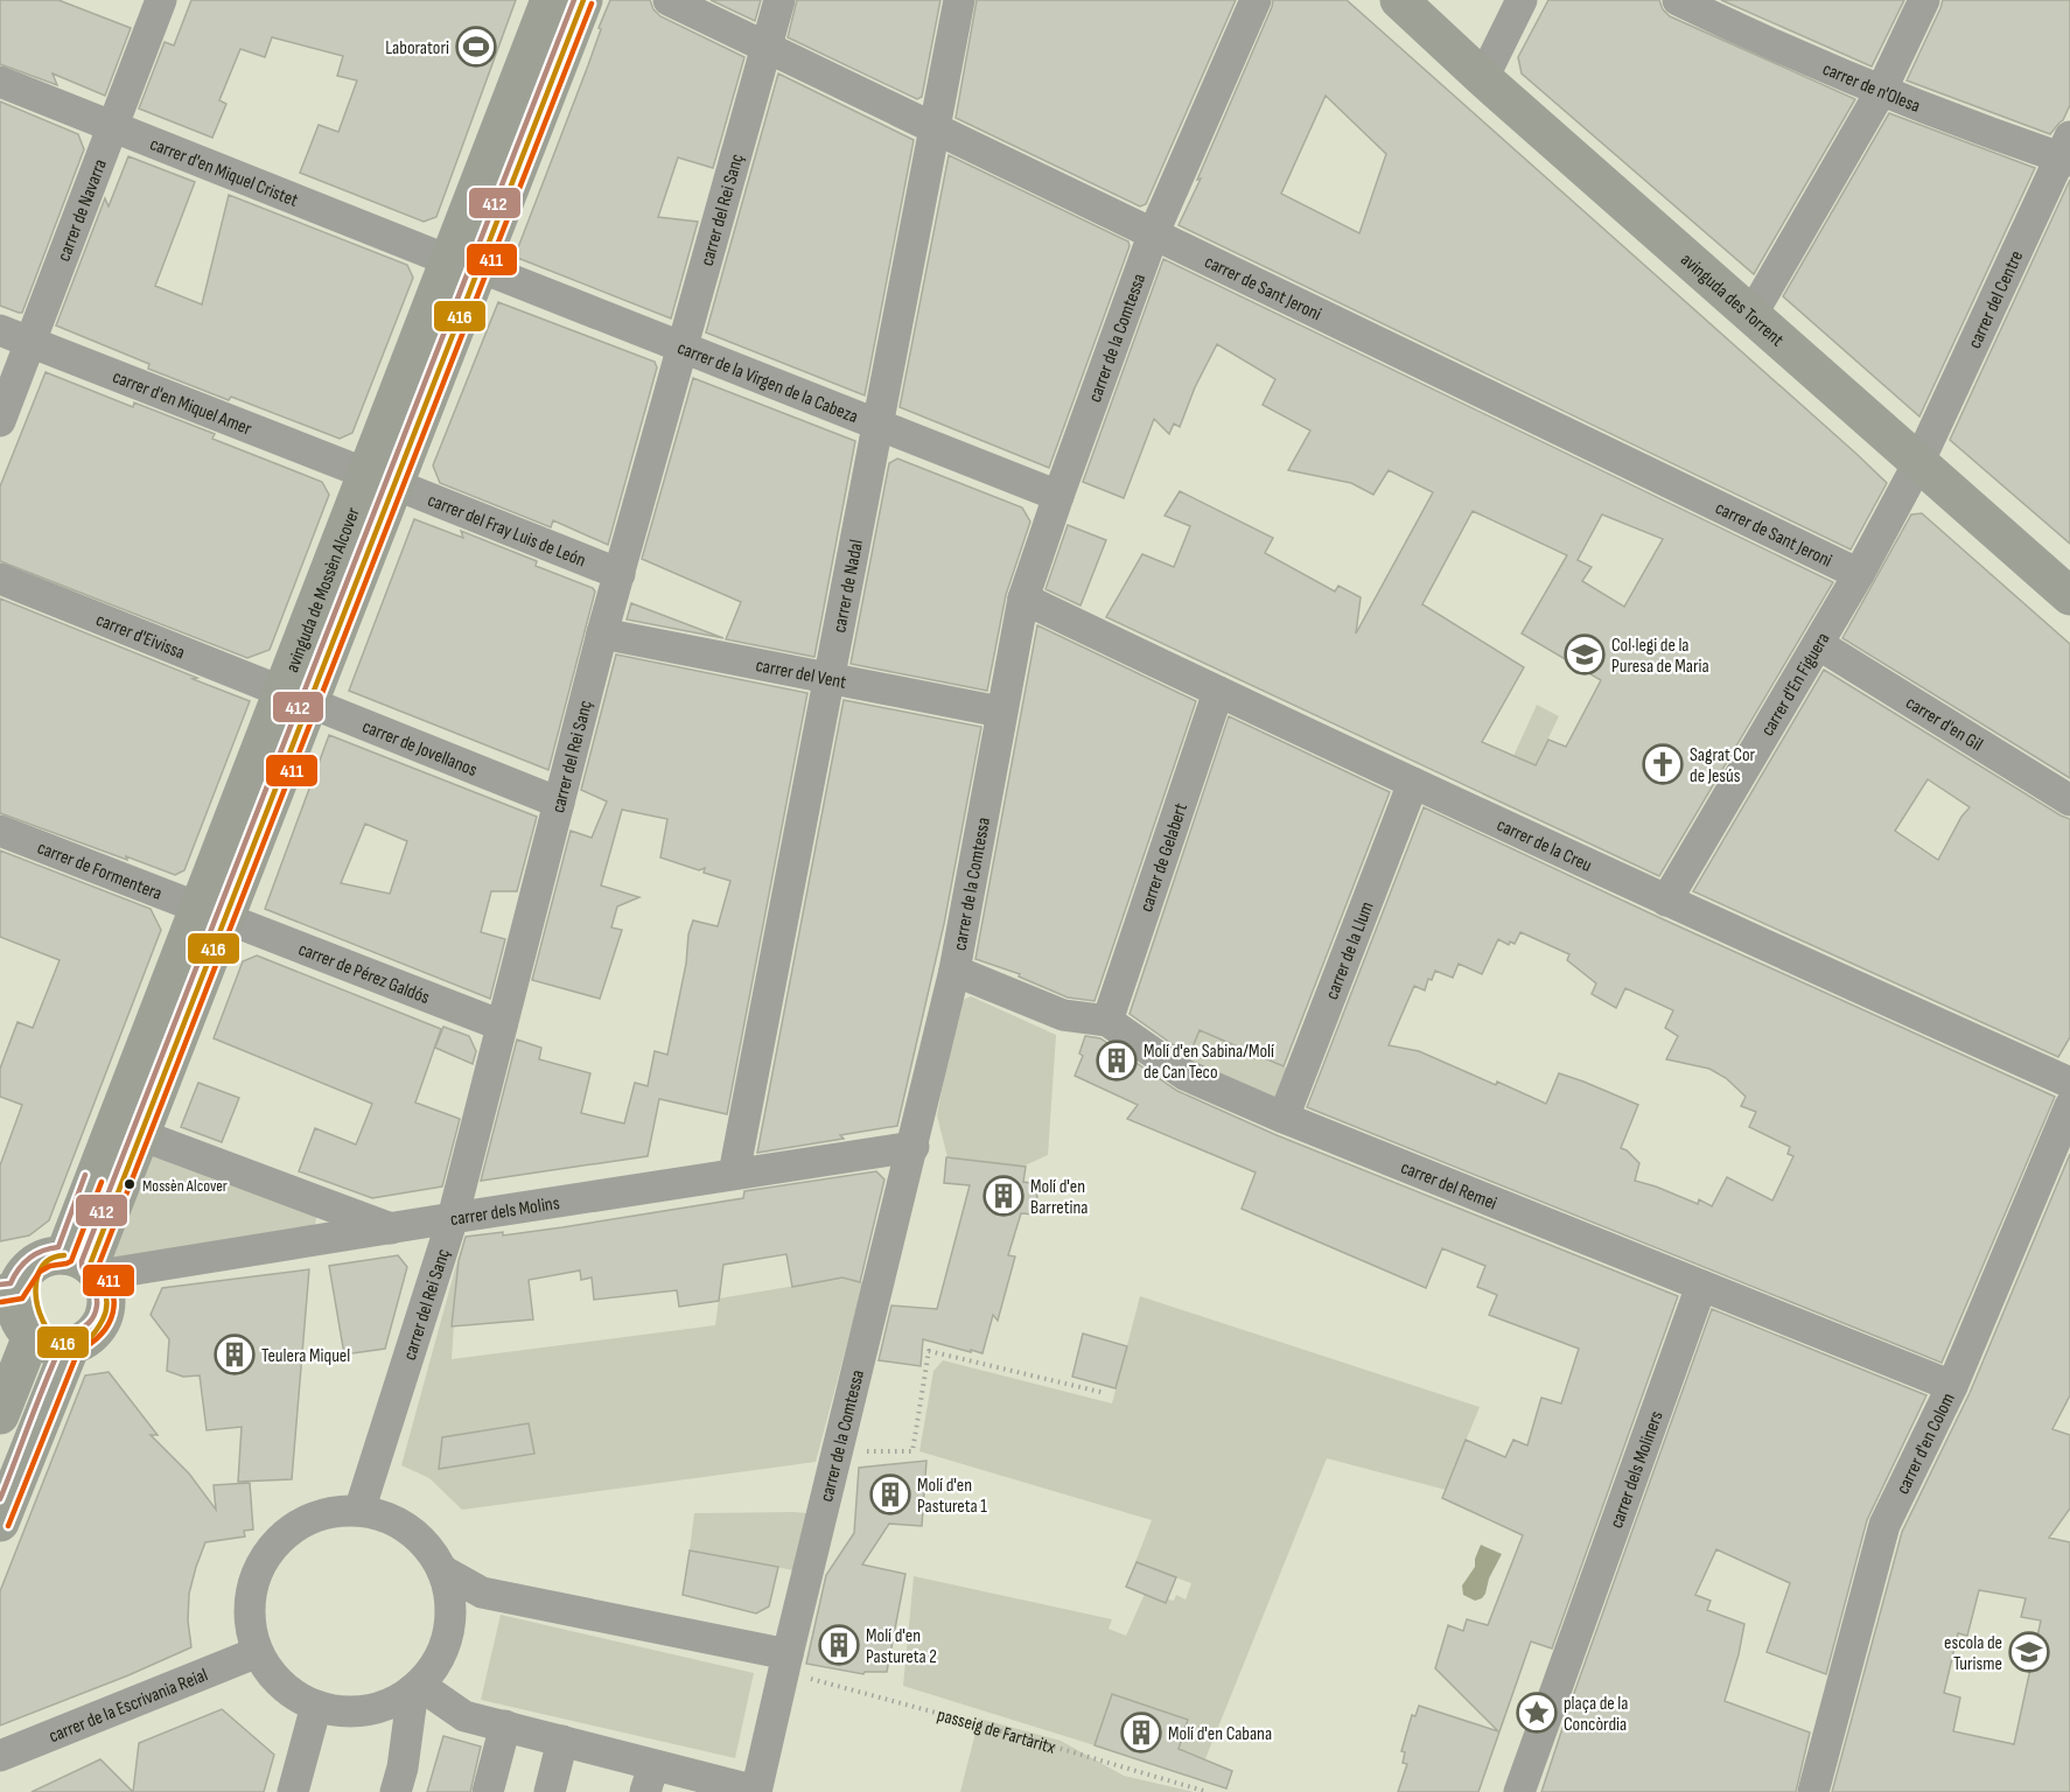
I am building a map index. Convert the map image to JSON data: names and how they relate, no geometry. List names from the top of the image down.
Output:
{
  "streets": {
    "main road": ["avinguda des Torrent", "avinguda de Mossèn Alcover"],
    "street": [
      "carrer de n'Olesa",
      "carrer d'en Miquel Cristet",
      "carrer del Rei Sanç",
      "carrer de Navarra",
      "carrer de Sant Jeroni",
      "carrer del Centre",
      "carrer de la Comtessa",
      "carrer de la Virgen de la Cabeza",
      "carrer d'en Miquel Amer",
      "carrer del Fray Luis de León",
      "carrer de Nadal",
      "carrer d'Eivissa",
      "carrer del Vent",
      "carrer d'En Figuera",
      "carrer d'en Gil",
      "carrer de Jovellanos",
      "carrer de la Creu",
      "carrer de Gelabert",
      "carrer de Formentera",
      "carrer de la Llum",
      "carrer de Pérez Galdós",
      "carrer del Remei",
      "carrer dels Molins",
      "carrer d'en Colom",
      "carrer dels Moliners",
      "carrer de la Escrivania Reial"
    ],
    "path": ["passeig de Fartàritx"]
  },
  "crossings": [
    ["carrer de n'Olesa", "carrer del Centre"],
    ["carrer d'en Miquel Cristet", "carrer de Navarra"],
    ["carrer d'en Miquel Cristet", "carrer de la Virgen de la Cabeza"],
    ["carrer d'en Miquel Cristet", "avinguda de Mossèn Alcover"],
    ["carrer del Rei Sanç", "carrer de Sant Jeroni"],
    ["carrer del Rei Sanç", "carrer de la Virgen de la Cabeza"],
    ["carrer del Rei Sanç", "carrer del Fray Luis de León"],
    ["carrer del Rei Sanç", "carrer del Vent"],
    ["carrer del Rei Sanç", "carrer de Jovellanos"],
    ["carrer del Rei Sanç", "carrer de Pérez Galdós"],
    ["carrer del Rei Sanç", "carrer dels Molins"],
    ["carrer del Rei Sanç", "carrer de la Escrivania Reial"],
    ["carrer de Navarra", "carrer d'en Miquel Amer"],
    ["carrer de Sant Jeroni", "carrer de la Comtessa"],
    ["carrer de Sant Jeroni", "carrer de Nadal"],
    ["carrer de Sant Jeroni", "carrer d'En Figuera"],
    ["avinguda des Torrent", "carrer del Centre"],
    ["avinguda des Torrent", "carrer d'En Figuera"],
    ["carrer del Centre", "carrer d'En Figuera"],
    ["carrer de la Comtessa", "carrer de la Virgen de la Cabeza"],
    ["carrer de la Comtessa", "carrer del Vent"],
    ["carrer de la Comtessa", "carrer de la Creu"],
    ["carrer de la Comtessa", "carrer del Remei"],
    ["carrer de la Comtessa", "carrer dels Molins"],
    ["carrer de la Comtessa", "passeig de Fartàritx"],
    ["carrer de la Virgen de la Cabeza", "carrer de Nadal"],
    ["carrer de la Virgen de la Cabeza", "avinguda de Mossèn Alcover"],
    ["carrer d'en Miquel Amer", "carrer del Fray Luis de León"],
    ["carrer d'en Miquel Amer", "avinguda de Mossèn Alcover"],
    ["carrer del Fray Luis de León", "avinguda de Mossèn Alcover"],
    ["carrer de Nadal", "carrer del Vent"],
    ["carrer de Nadal", "carrer dels Molins"],
    ["avinguda de Mossèn Alcover", "carrer d'Eivissa"],
    ["avinguda de Mossèn Alcover", "carrer de Jovellanos"],
    ["avinguda de Mossèn Alcover", "carrer de Formentera"],
    ["avinguda de Mossèn Alcover", "carrer de Pérez Galdós"],
    ["avinguda de Mossèn Alcover", "carrer dels Molins"],
    ["carrer d'Eivissa", "carrer de Jovellanos"],
    ["carrer d'En Figuera", "carrer d'en Gil"],
    ["carrer d'En Figuera", "carrer de la Creu"],
    ["carrer de la Creu", "carrer de Gelabert"],
    ["carrer de la Creu", "carrer de la Llum"],
    ["carrer de Gelabert", "carrer del Remei"],
    ["carrer de Formentera", "carrer de Pérez Galdós"],
    ["carrer de la Llum", "carrer del Remei"],
    ["carrer del Remei", "carrer d'en Colom"],
    ["carrer del Remei", "carrer dels Moliners"]
  ],
  "places": {
    "sports": ["Laboratori"],
    "school or university": ["Col·legi de la Puresa de Maria", "escola de Turisme"],
    "church": ["Sagrat Cor de Jesús"],
    "building": [
      "Molí d'en Sabina/Molí de Can Teco",
      "Molí d'en Barretina",
      "Teulera Miquel",
      "Molí d'en Pastureta 1",
      "Molí d'en Pastureta 2",
      "Molí d'en Cabana"
    ],
    "other": ["Mossèn Alcover"],
    "place": ["plaça de la Concòrdia"]
  },
  "lines": ["transit line 416", "transit line 412", "transit line 411"]
}
